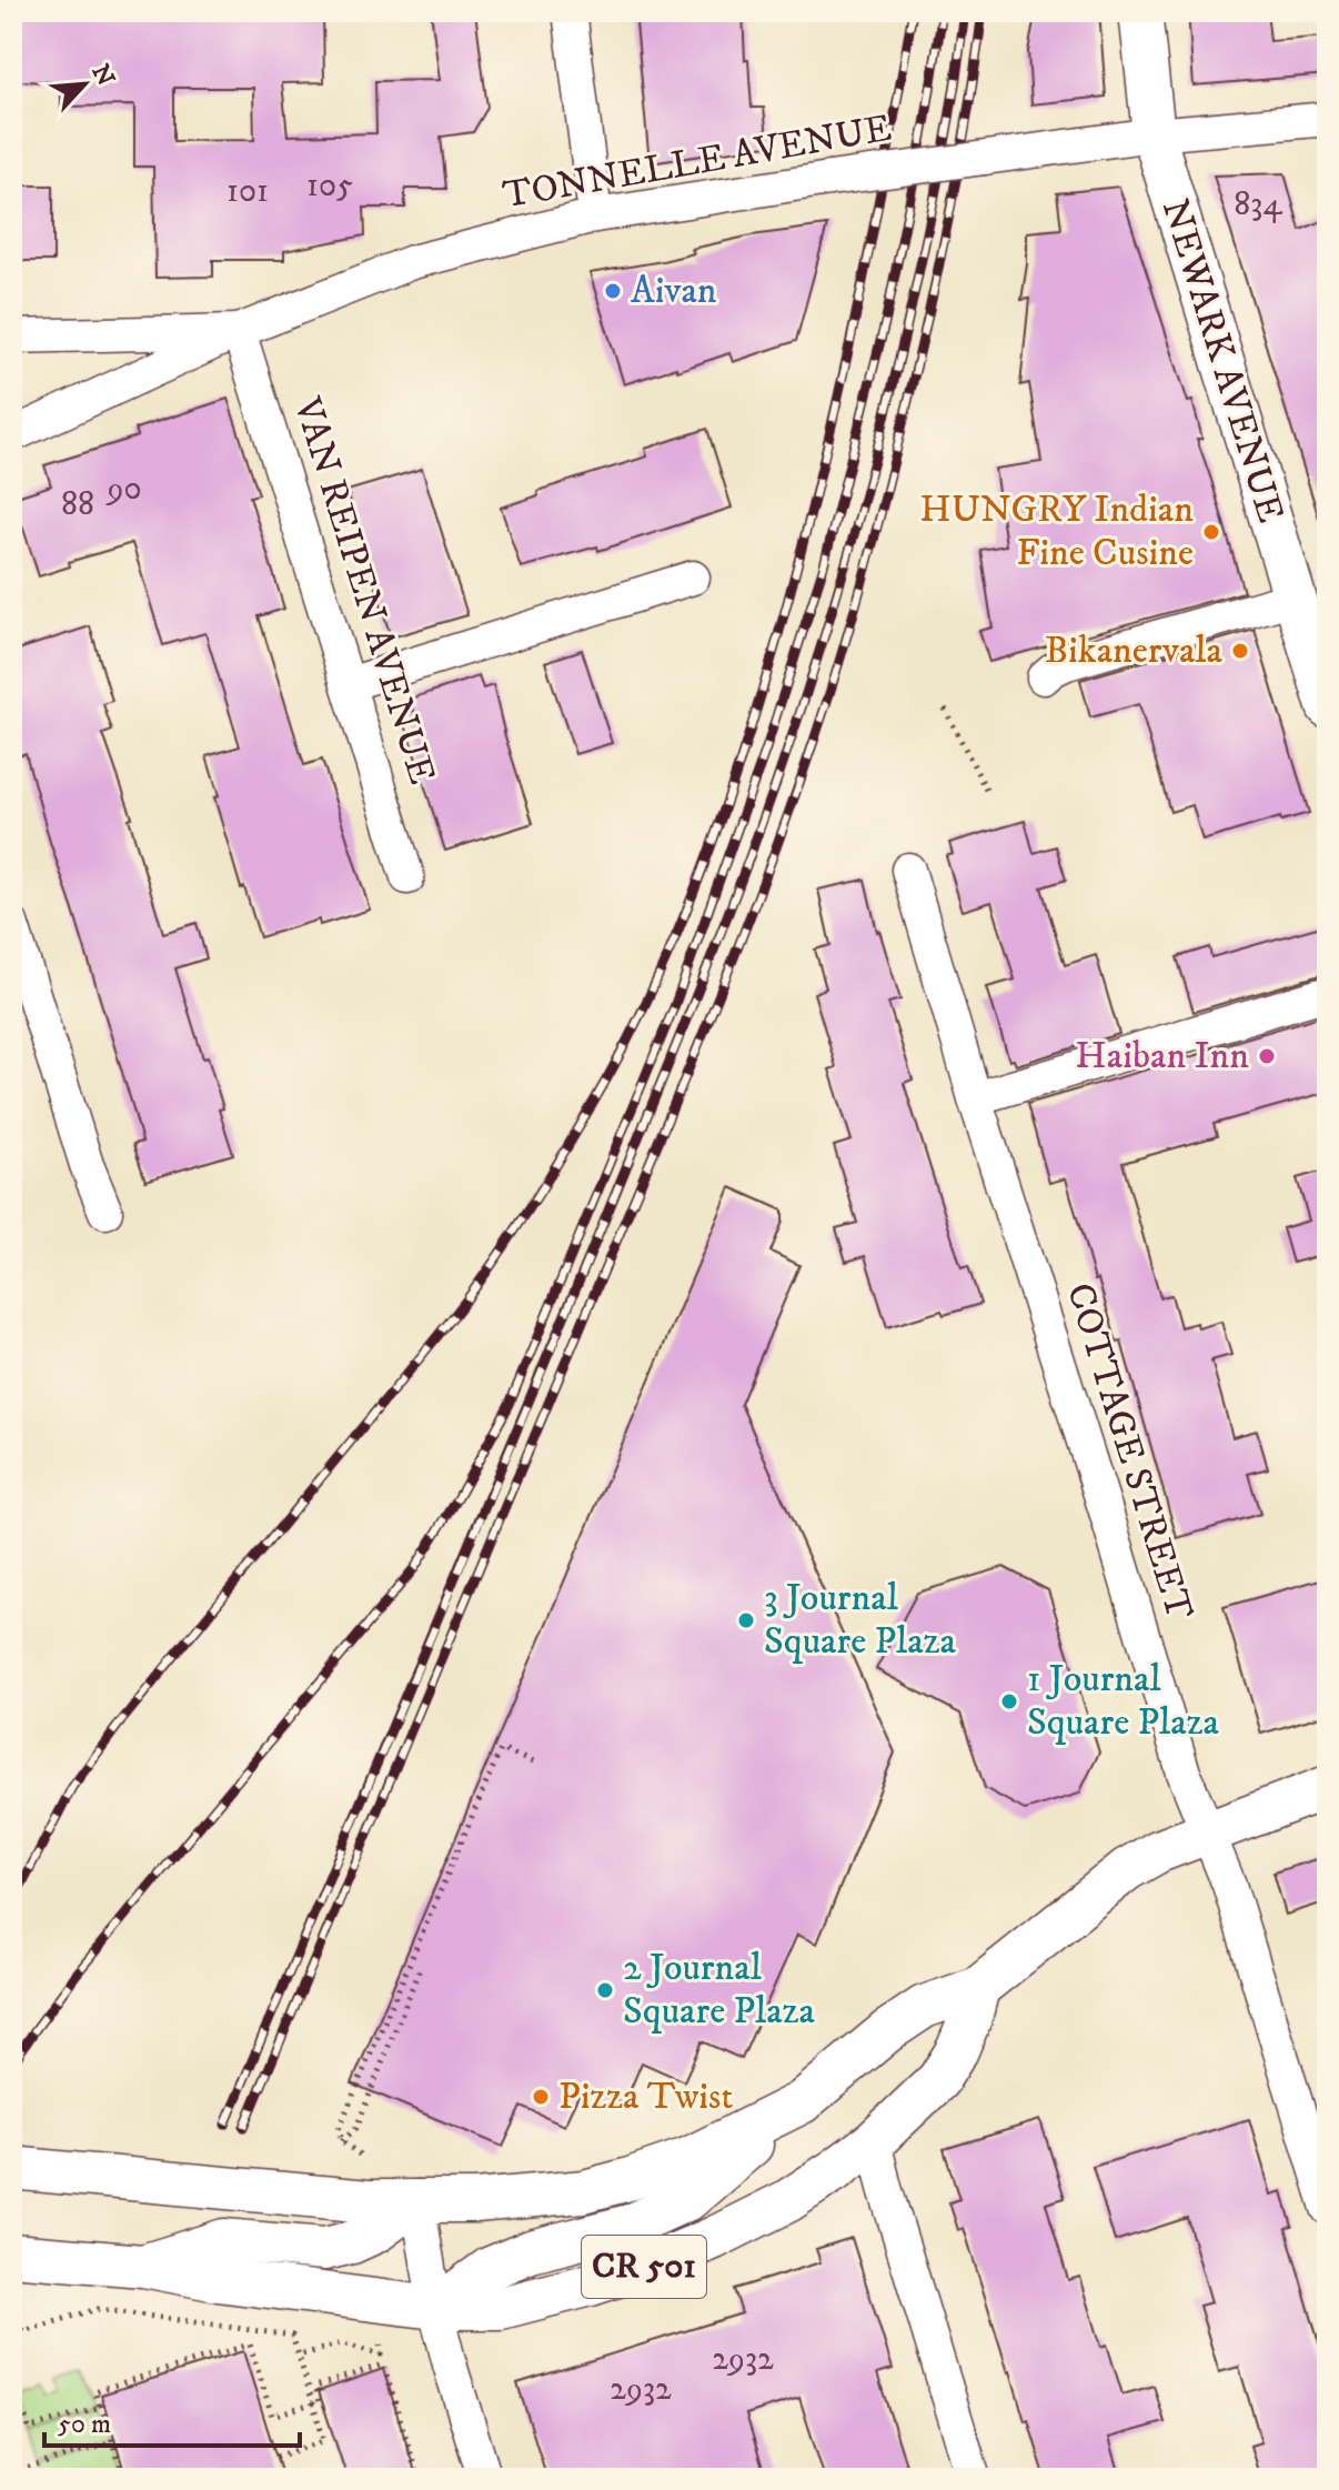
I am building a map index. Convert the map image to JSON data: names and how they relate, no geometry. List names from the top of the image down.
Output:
{
  "streets": {
    "main road": ["NEWARK AVENUE", "CR 501"],
    "street": ["TONNELLE AVENUE", "VAN REIPEN AVENUE", "COTTAGE STREET"]
  },
  "crossings": [
    ["TONNELLE AVENUE", "NEWARK AVENUE"],
    ["TONNELLE AVENUE", "VAN REIPEN AVENUE"],
    ["COTTAGE STREET", "CR 501"]
  ],
  "places": [
    "Aivan",
    "HUNGRY Indian Fine Cusine",
    "Bikanervala",
    "Haiban Inn",
    "3 Journal Square Plaza",
    "1 Journal Square Plaza",
    "2 Journal Square Plaza",
    "Pizza Twist"
  ],
  "house_numbers": [
    "105",
    "101",
    "834",
    "90",
    "88",
    "2932",
    "2932"
  ],
  "scale_bar": "50 m",
  "north": "top right"
}
